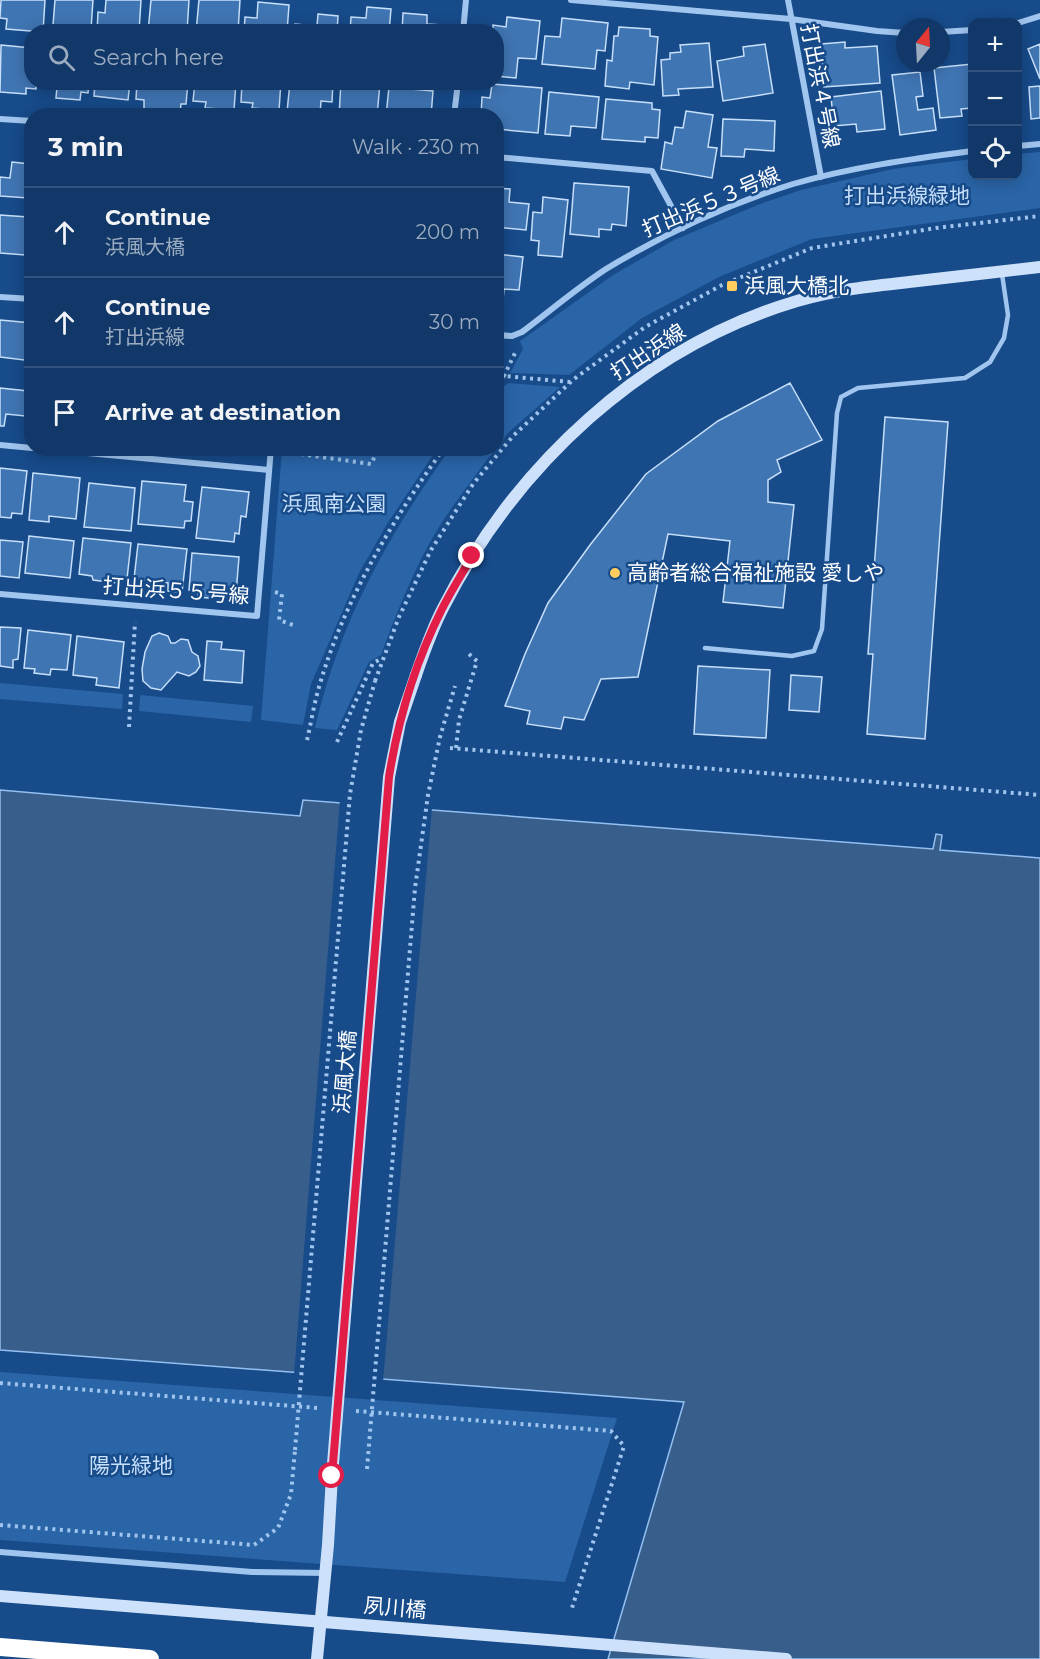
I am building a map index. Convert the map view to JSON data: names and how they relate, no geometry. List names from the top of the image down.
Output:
{
  "streets": {
    "street": [
      "打出浜４号線",
      "打出浜５３号線",
      "打出浜線",
      "打出浜５５号線",
      "浜風大橋",
      "夙川橋"
    ]
  },
  "crossings": [
    ["打出浜４号線", "打出浜５３号線"],
    ["打出浜線", "浜風大橋"]
  ],
  "parks": ["打出浜線緑地", "浜風南公園", "陽光緑地"],
  "places": {
    "transit": ["浜風大橋北"],
    "other": ["高齢者総合福祉施設 愛しや"]
  },
  "north": "top",
  "page": {
    "map_buttons": ["+", "−"],
    "search": "Search here",
    "heading": ["3 min", "Walk · 230 m"],
    "list": [
      ["Continue", "浜風大橋", "200 m"],
      ["Continue", "打出浜線", "30 m"],
      "Arrive at destination"
    ]
  }
}
